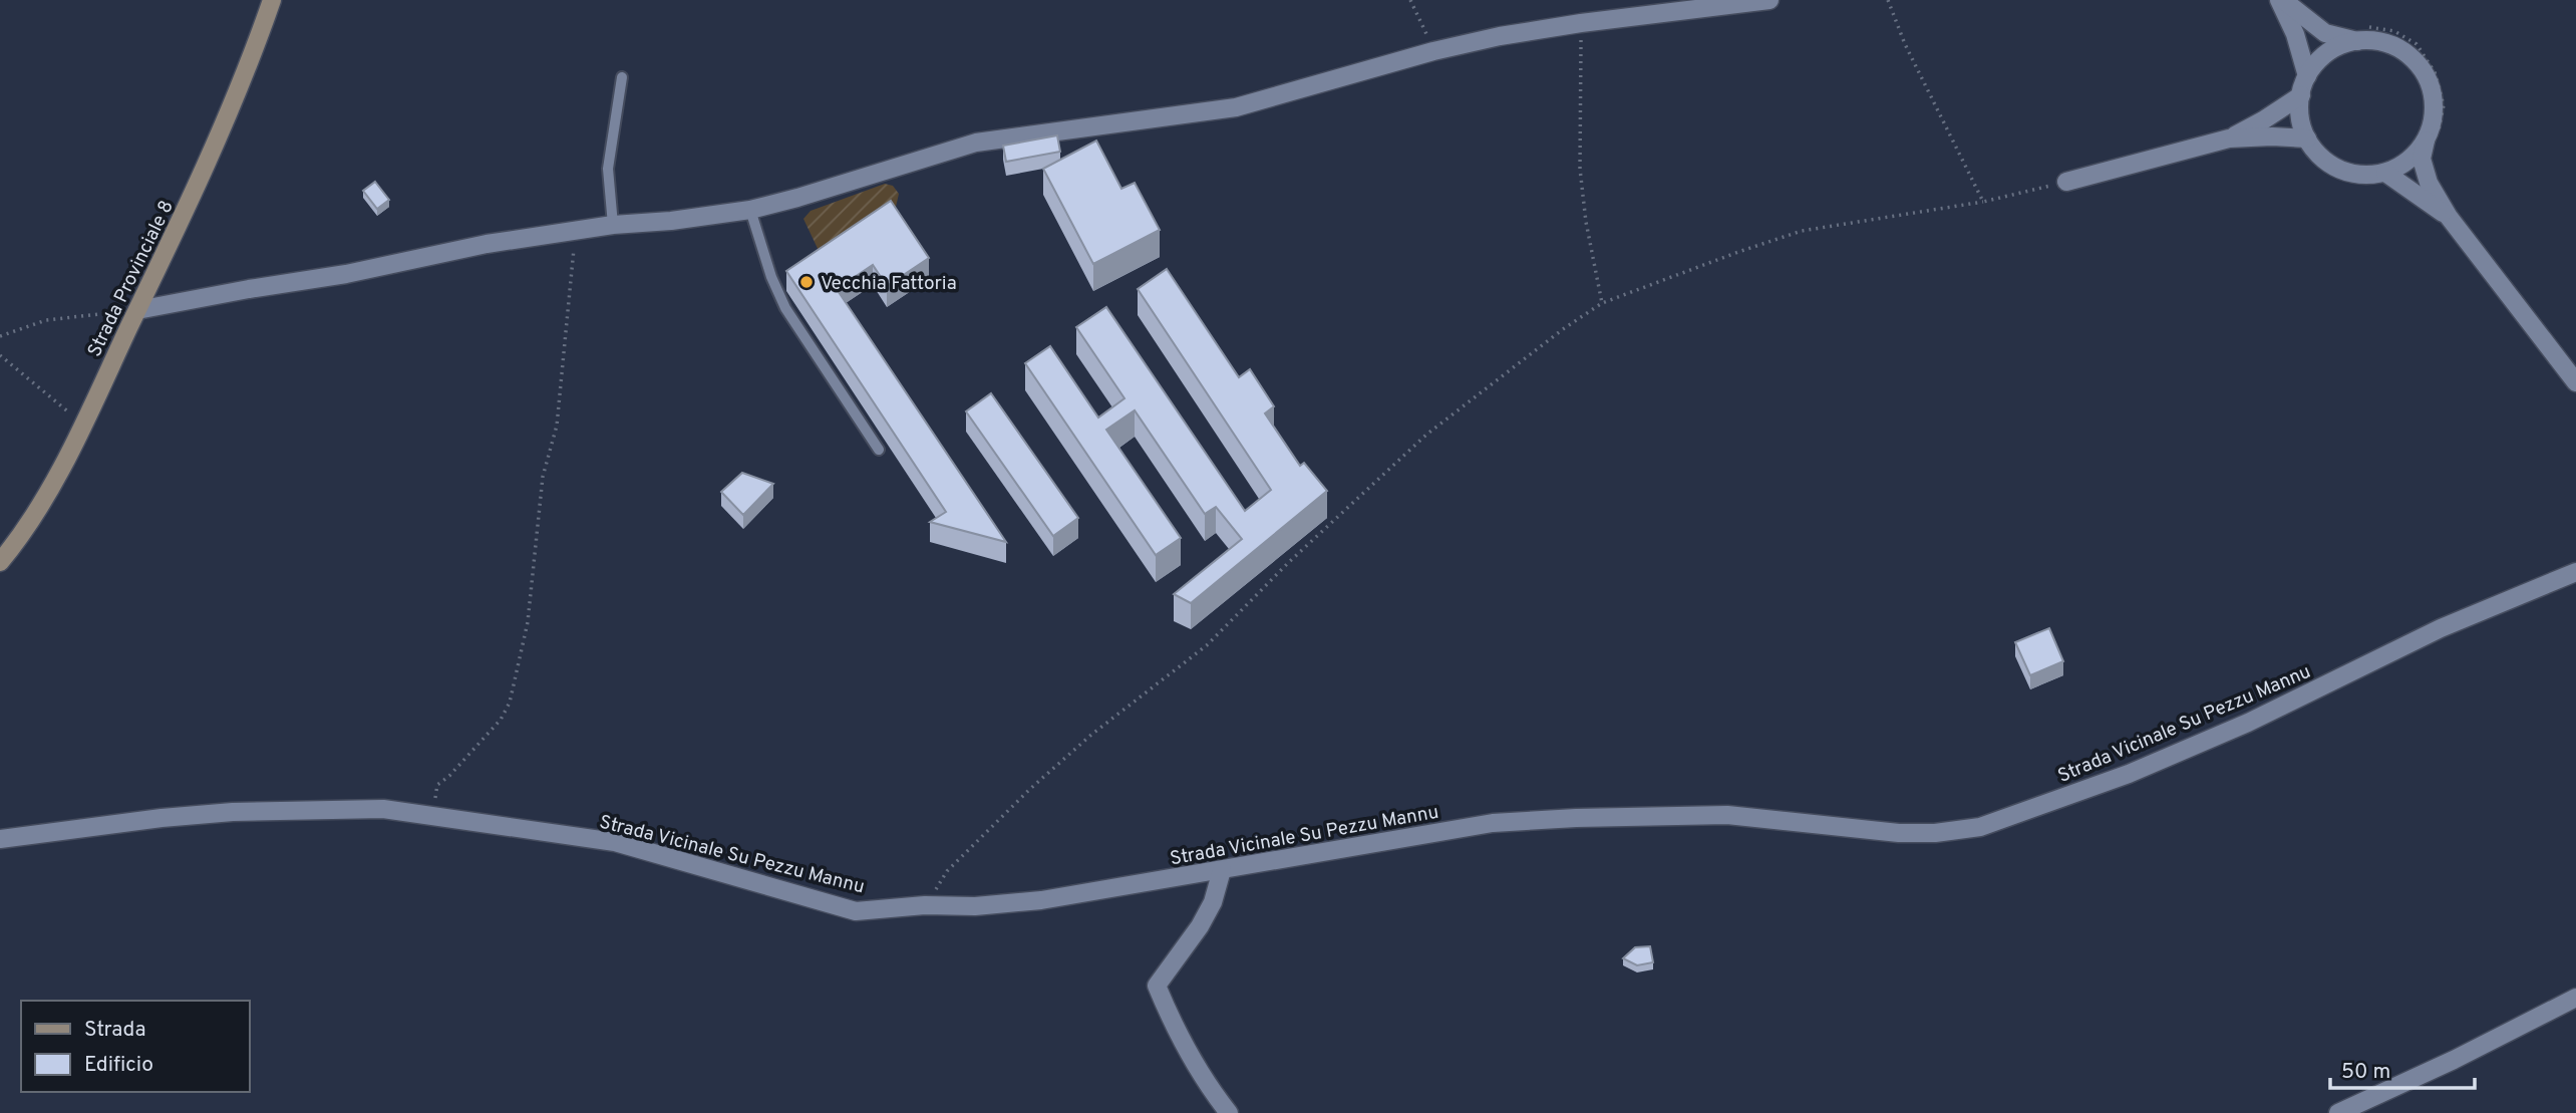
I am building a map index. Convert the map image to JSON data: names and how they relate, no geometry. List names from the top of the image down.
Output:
{
  "streets": {
    "main road": ["Strada Provinciale 8"],
    "street": ["Strada Vicinale Su Pezzu Mannu"]
  },
  "places": ["Vecchia Fattoria"],
  "legend": ["Strada", "Edificio"],
  "scale_bar": "50 m"
}
